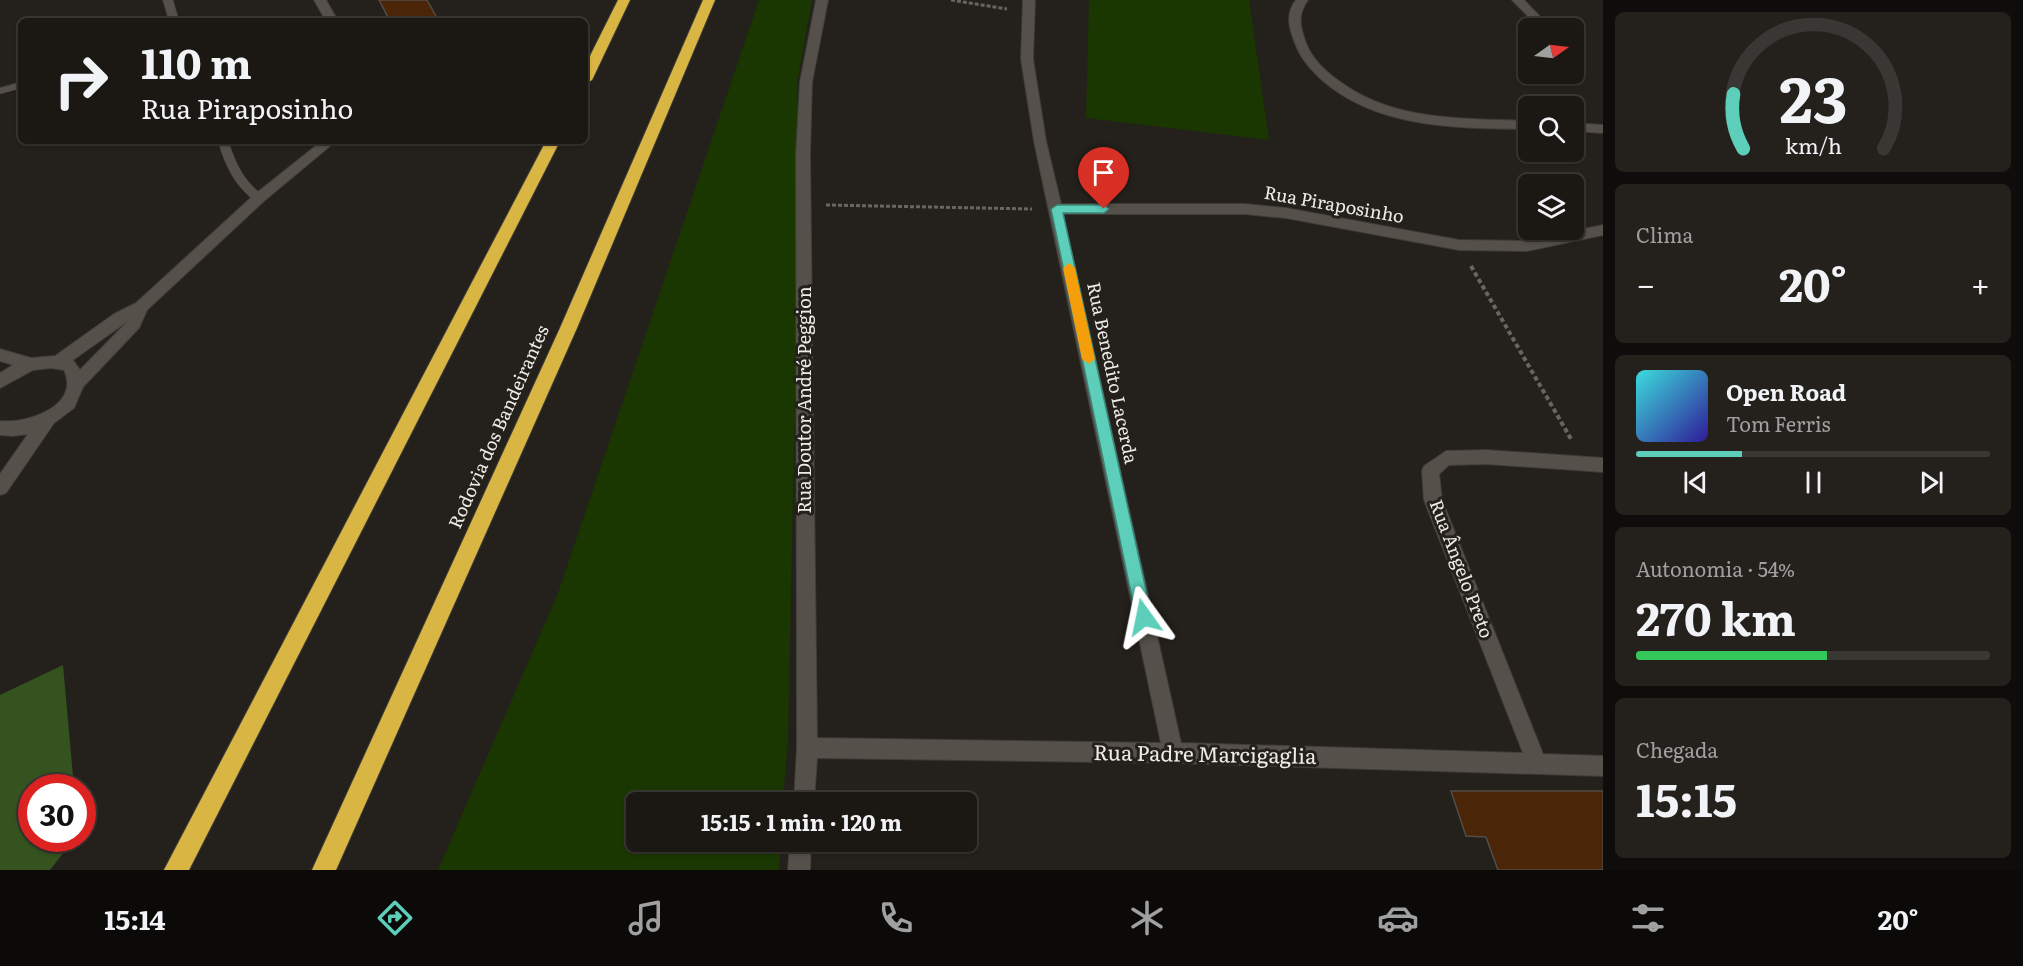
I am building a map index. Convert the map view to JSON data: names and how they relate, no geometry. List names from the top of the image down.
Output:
{
  "streets": {
    "highway": ["Rodovia dos Bandeirantes"],
    "street": [
      "Rua Piraposinho",
      "Rua Benedito Lacerda",
      "Rua Doutor André Peggion",
      "Rua Ângelo Preto",
      "Rua Padre Marcigaglia"
    ]
  },
  "crossings": [
    ["Rua Piraposinho", "Rua Benedito Lacerda"],
    ["Rua Benedito Lacerda", "Rua Padre Marcigaglia"],
    ["Rua Doutor André Peggion", "Rua Padre Marcigaglia"],
    ["Rua Ângelo Preto", "Rua Padre Marcigaglia"]
  ],
  "north": "right",
  "page": {
    "turn": ["110 m", "Rua Piraposinho"],
    "tile": [
      "Clima",
      ["Autonomia · 54%", "270 km"],
      ["Chegada", "15:15"]
    ],
    "heat": ["−", "20°", "+"],
    "song": ["Open Road", "Tom Ferris"],
    "limit": "30",
    "trip": "15:15 · 1 min · 120 m",
    "tabs": ["15:14", "20°"],
    "gauge": ["23", "km/h"]
  }
}
